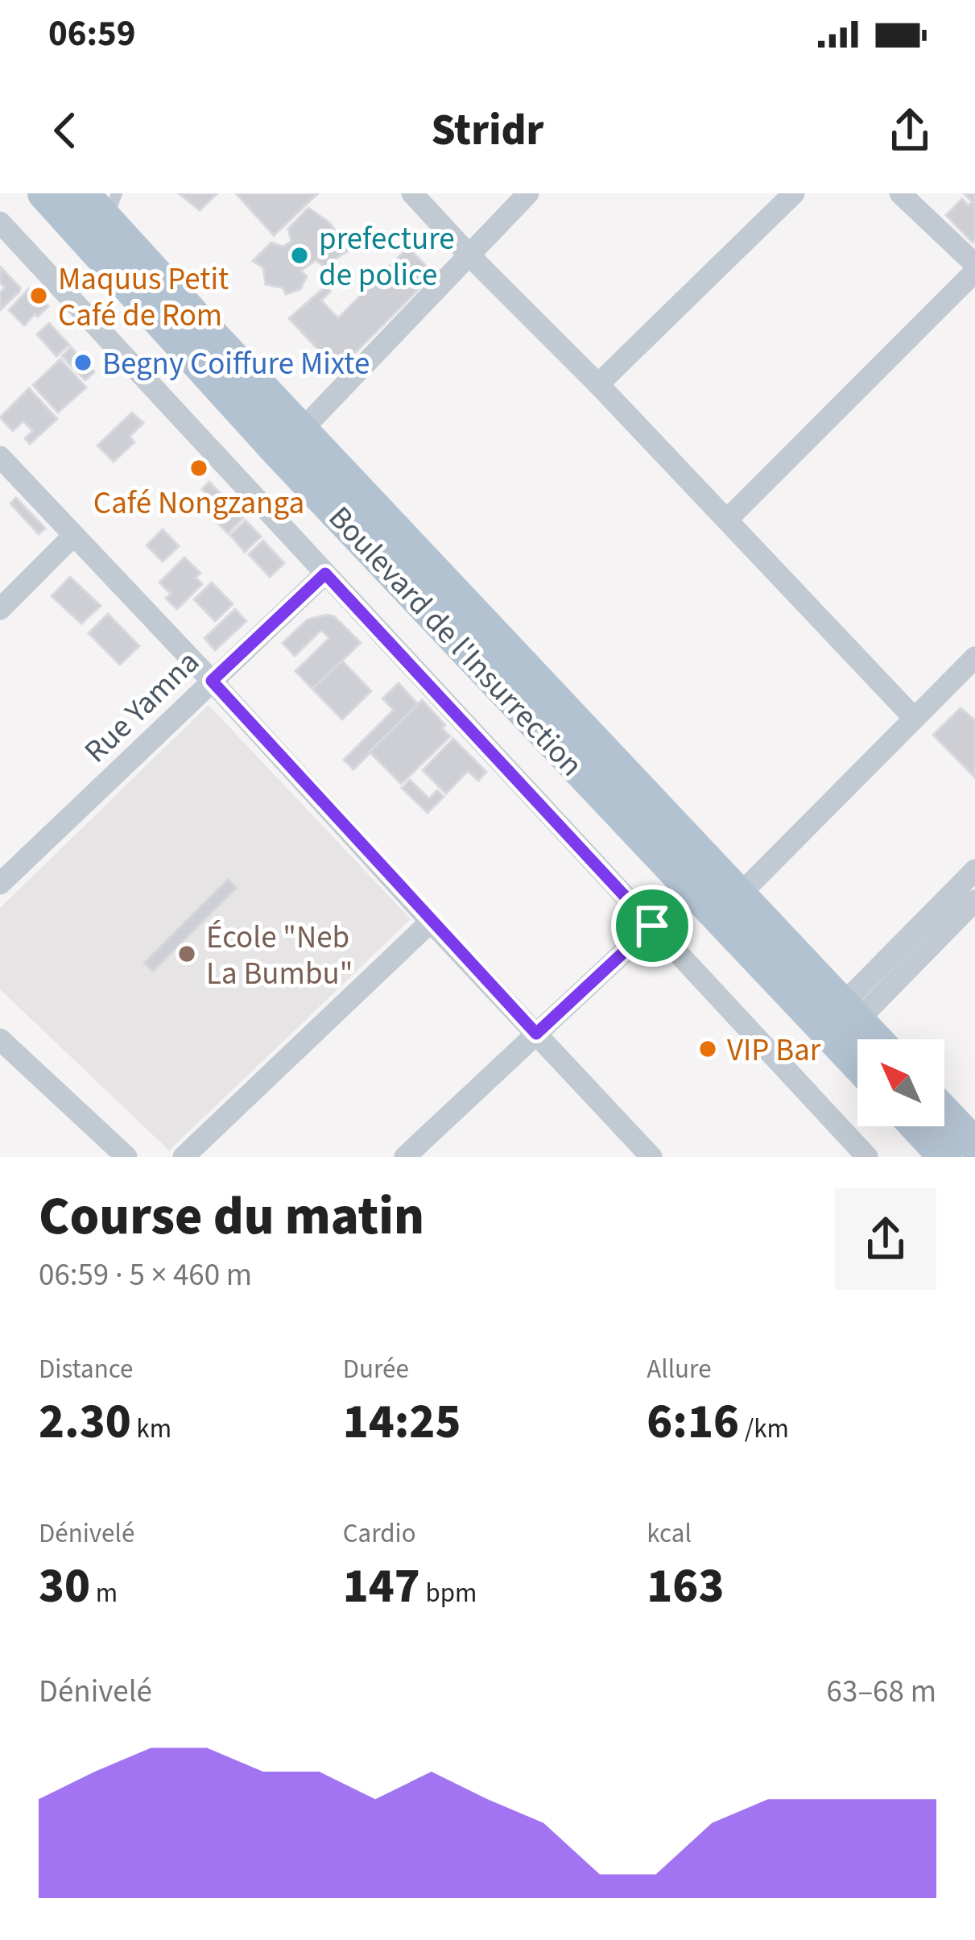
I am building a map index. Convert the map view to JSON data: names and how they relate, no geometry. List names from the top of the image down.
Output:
{
  "streets": {
    "main road": ["Boulevard de l'Insurrection"],
    "street": ["Rue Yamna"]
  },
  "places": [
    "prefecture de police",
    "Maquus Petit Café de Rom",
    "Begny Coiffure Mixte",
    "Café Nongzanga",
    "École \"Neb La Bumbu\"",
    "VIP Bar"
  ],
  "north": "top left",
  "page": {
    "status": "06:59",
    "header": "Stridr",
    "heading": ["Course du matin", "06:59 · 5 × 460 m"],
    "stats": [
      ["Distance", "2.30 km"],
      ["Durée", "14:25"],
      ["Allure", "6:16 /km"],
      ["Dénivelé", "30 m"],
      ["Cardio", "147 bpm"],
      ["kcal", "163"]
    ],
    "chart": ["Dénivelé", "63–68 m"]
  }
}
